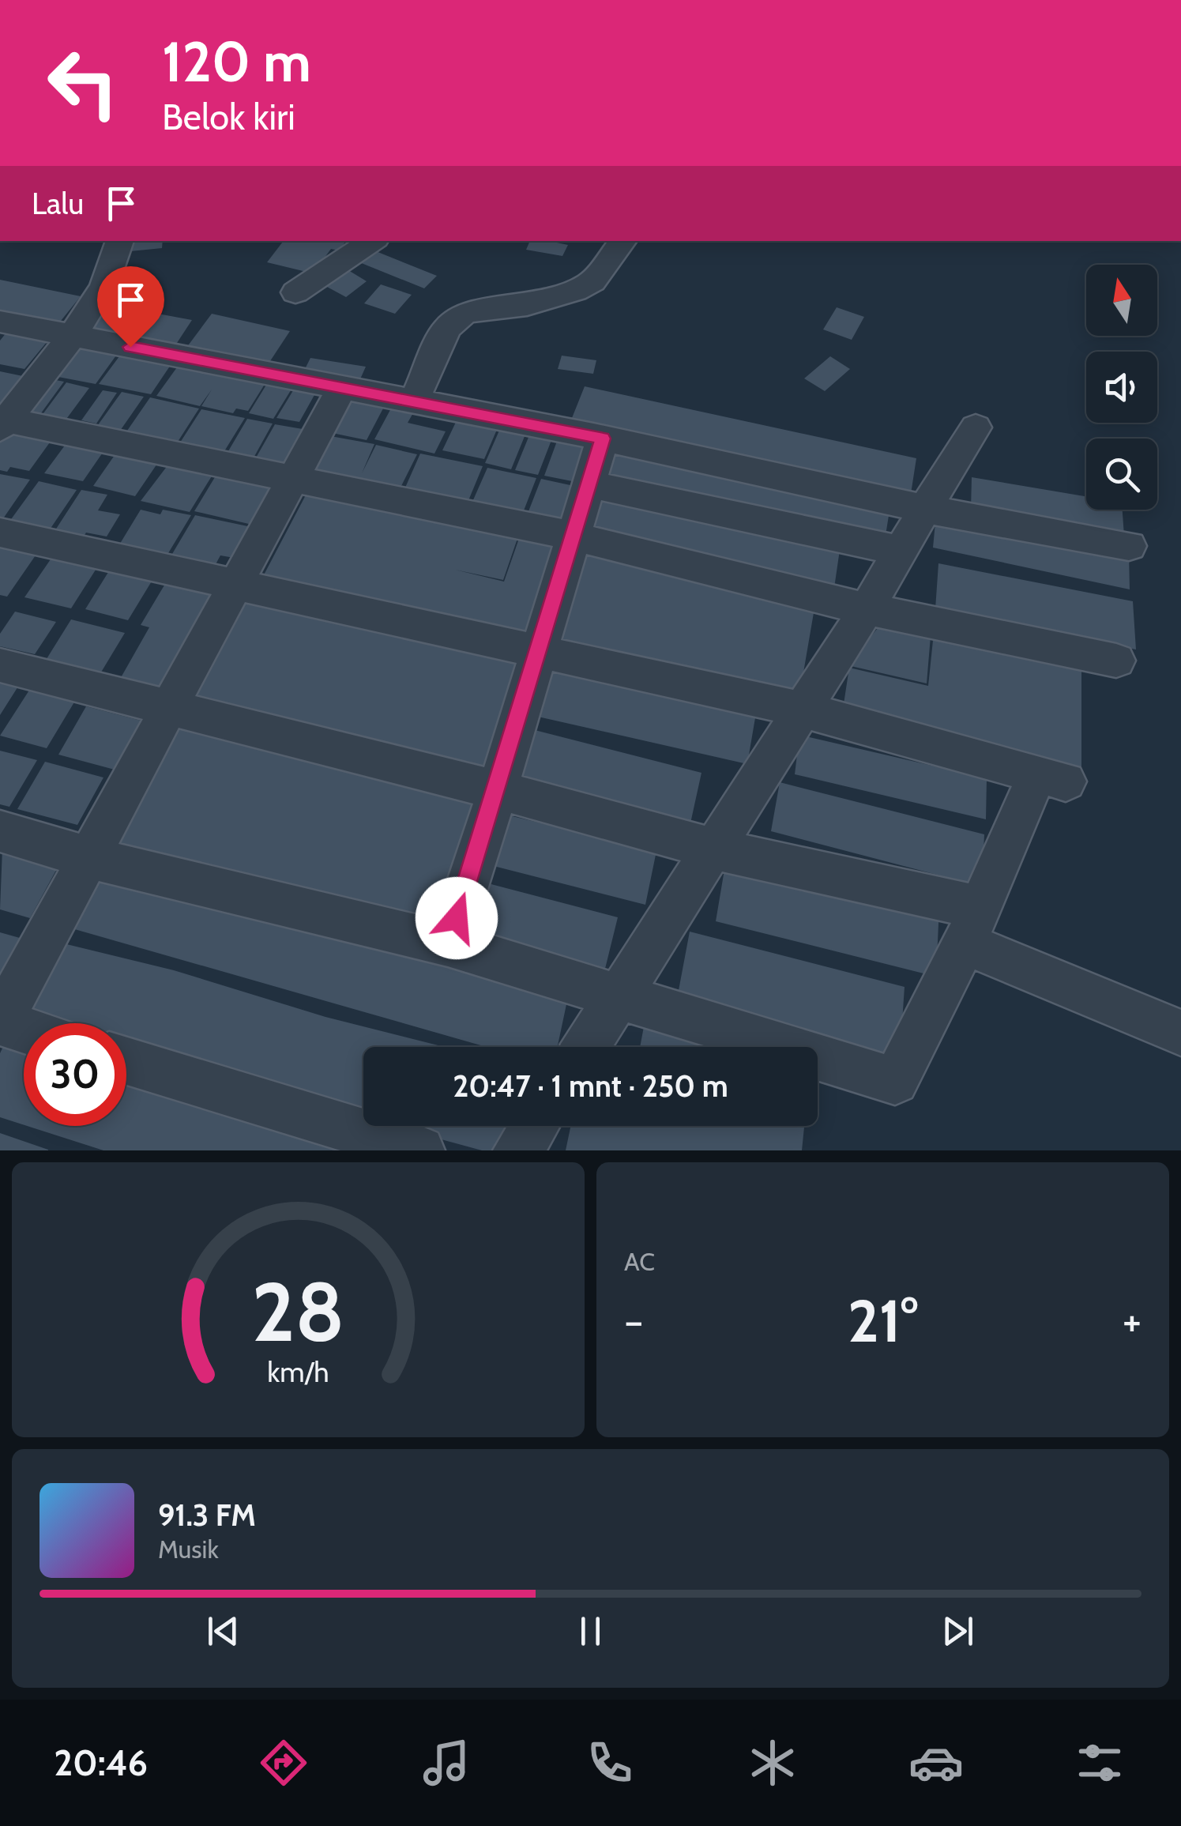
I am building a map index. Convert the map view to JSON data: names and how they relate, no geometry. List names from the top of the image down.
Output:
{
  "north": "top",
  "page": {
    "turn": ["120 m", "Belok kiri"],
    "then": "Lalu",
    "limit": "30",
    "trip": "20:47 · 1 mnt · 250 m",
    "tile": "AC",
    "heat": ["−", "21°", "+"],
    "song": ["91.3 FM", "Musik"],
    "tabs": "20:46",
    "gauge": ["28", "km/h"]
  }
}
